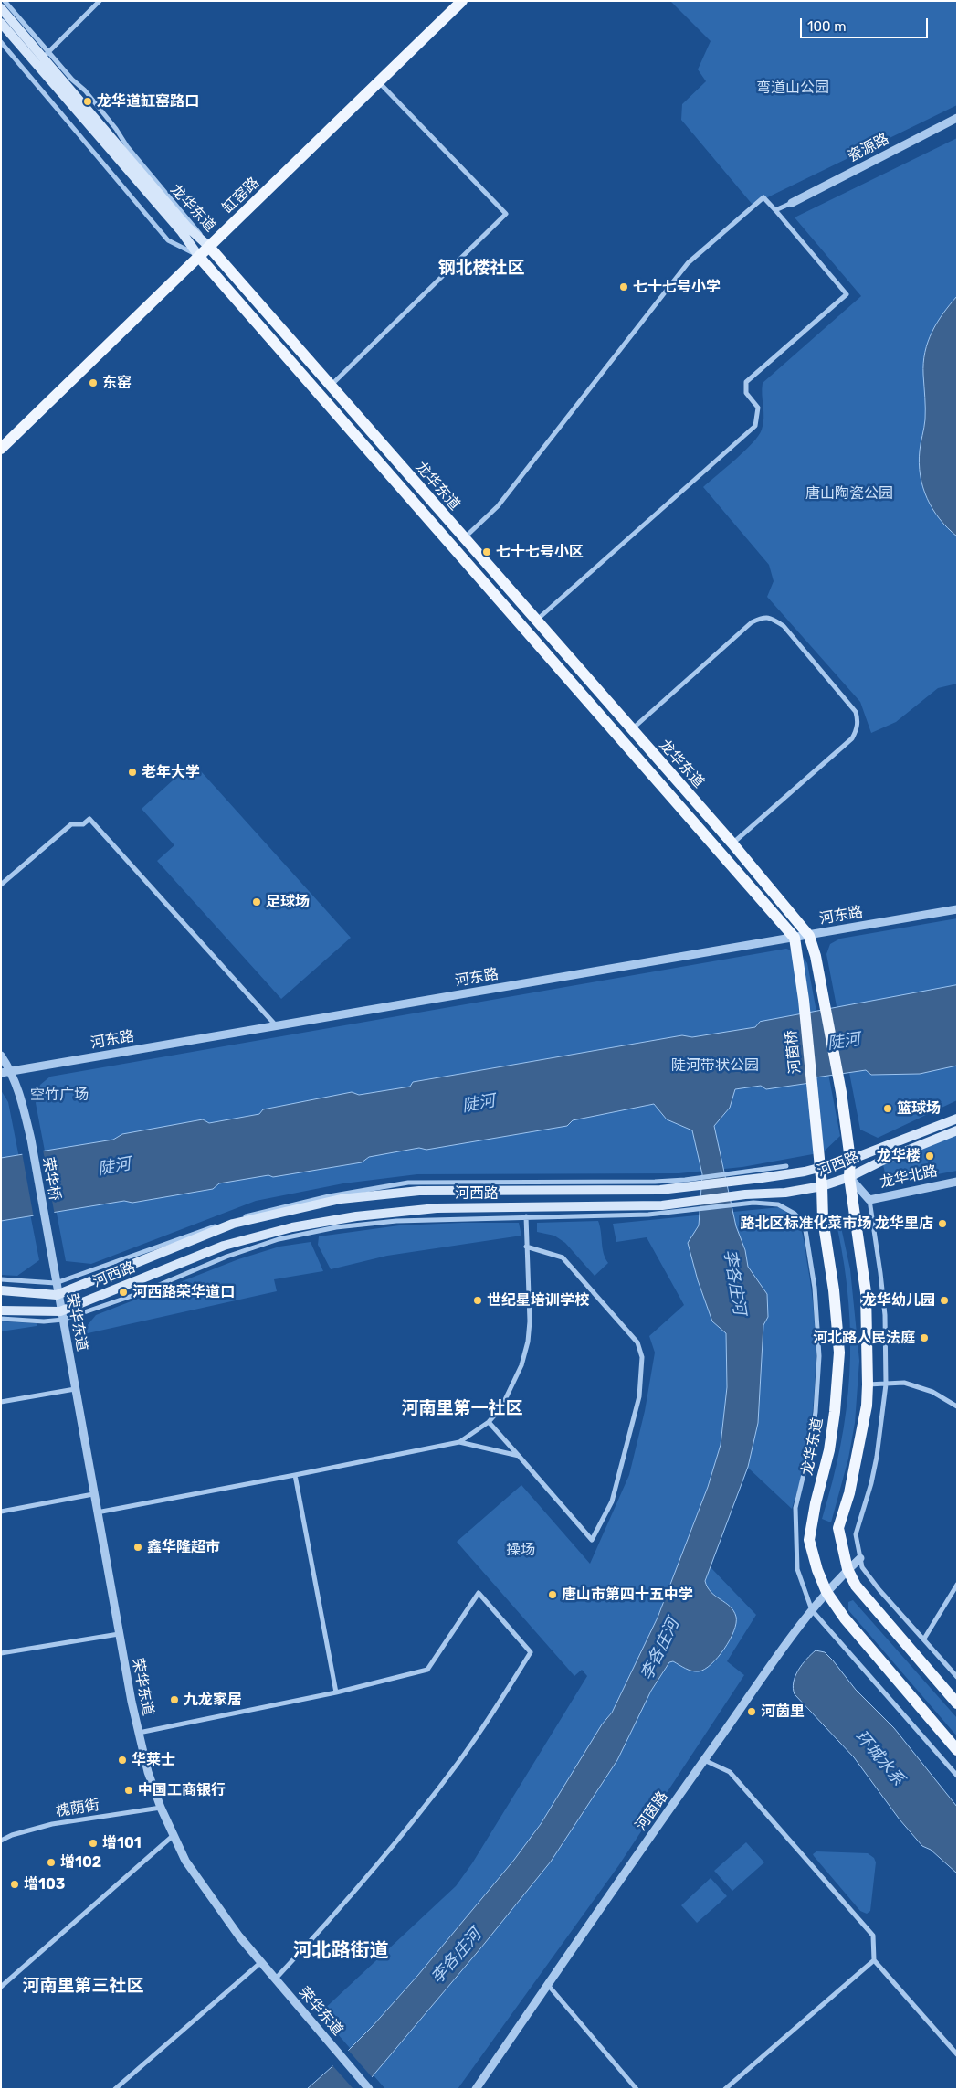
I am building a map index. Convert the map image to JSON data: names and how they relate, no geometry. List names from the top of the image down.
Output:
{
  "streets": {
    "main road": [
      "缸窑路",
      "龙华东道",
      "河茵桥",
      "河西路"
    ],
    "street": [
      "瓷源路",
      "河东路",
      "龙华北路",
      "荣华桥",
      "荣华东道",
      "槐荫街",
      "河茵路"
    ]
  },
  "crossings": [
    ["缸窑路", "龙华东道"],
    ["龙华东道", "河东路"],
    ["龙华东道", "河茵桥"],
    ["龙华东道", "河西路"],
    ["龙华东道", "河茵路"],
    ["河东路", "河茵桥"],
    ["河东路", "荣华桥"],
    ["河西路", "龙华北路"],
    ["河西路", "荣华东道"],
    ["荣华桥", "荣华东道"],
    ["荣华东道", "槐荫街"]
  ],
  "districts": [
    "钢北楼社区",
    "河南里第一社区",
    "河北路街道",
    "河南里第三社区"
  ],
  "water": ["陡河", "李各庄河", "环城水系"],
  "parks": [
    "弯道山公园",
    "唐山陶瓷公园",
    "陡河带状公园",
    "空竹广场",
    "操场"
  ],
  "places": [
    "龙华道缸窑路口",
    "七十七号小学",
    "东窑",
    "七十七号小区",
    "老年大学",
    "足球场",
    "篮球场",
    "龙华楼",
    "路北区标准化菜市场 龙华里店",
    "河西路荣华道口",
    "世纪星培训学校",
    "龙华幼儿园",
    "河北路人民法庭",
    "鑫华隆超市",
    "唐山市第四十五中学",
    "九龙家居",
    "河茵里",
    "华莱士",
    "中国工商银行",
    "增101",
    "增102",
    "增103"
  ],
  "scale_bar": "100 m"
}
